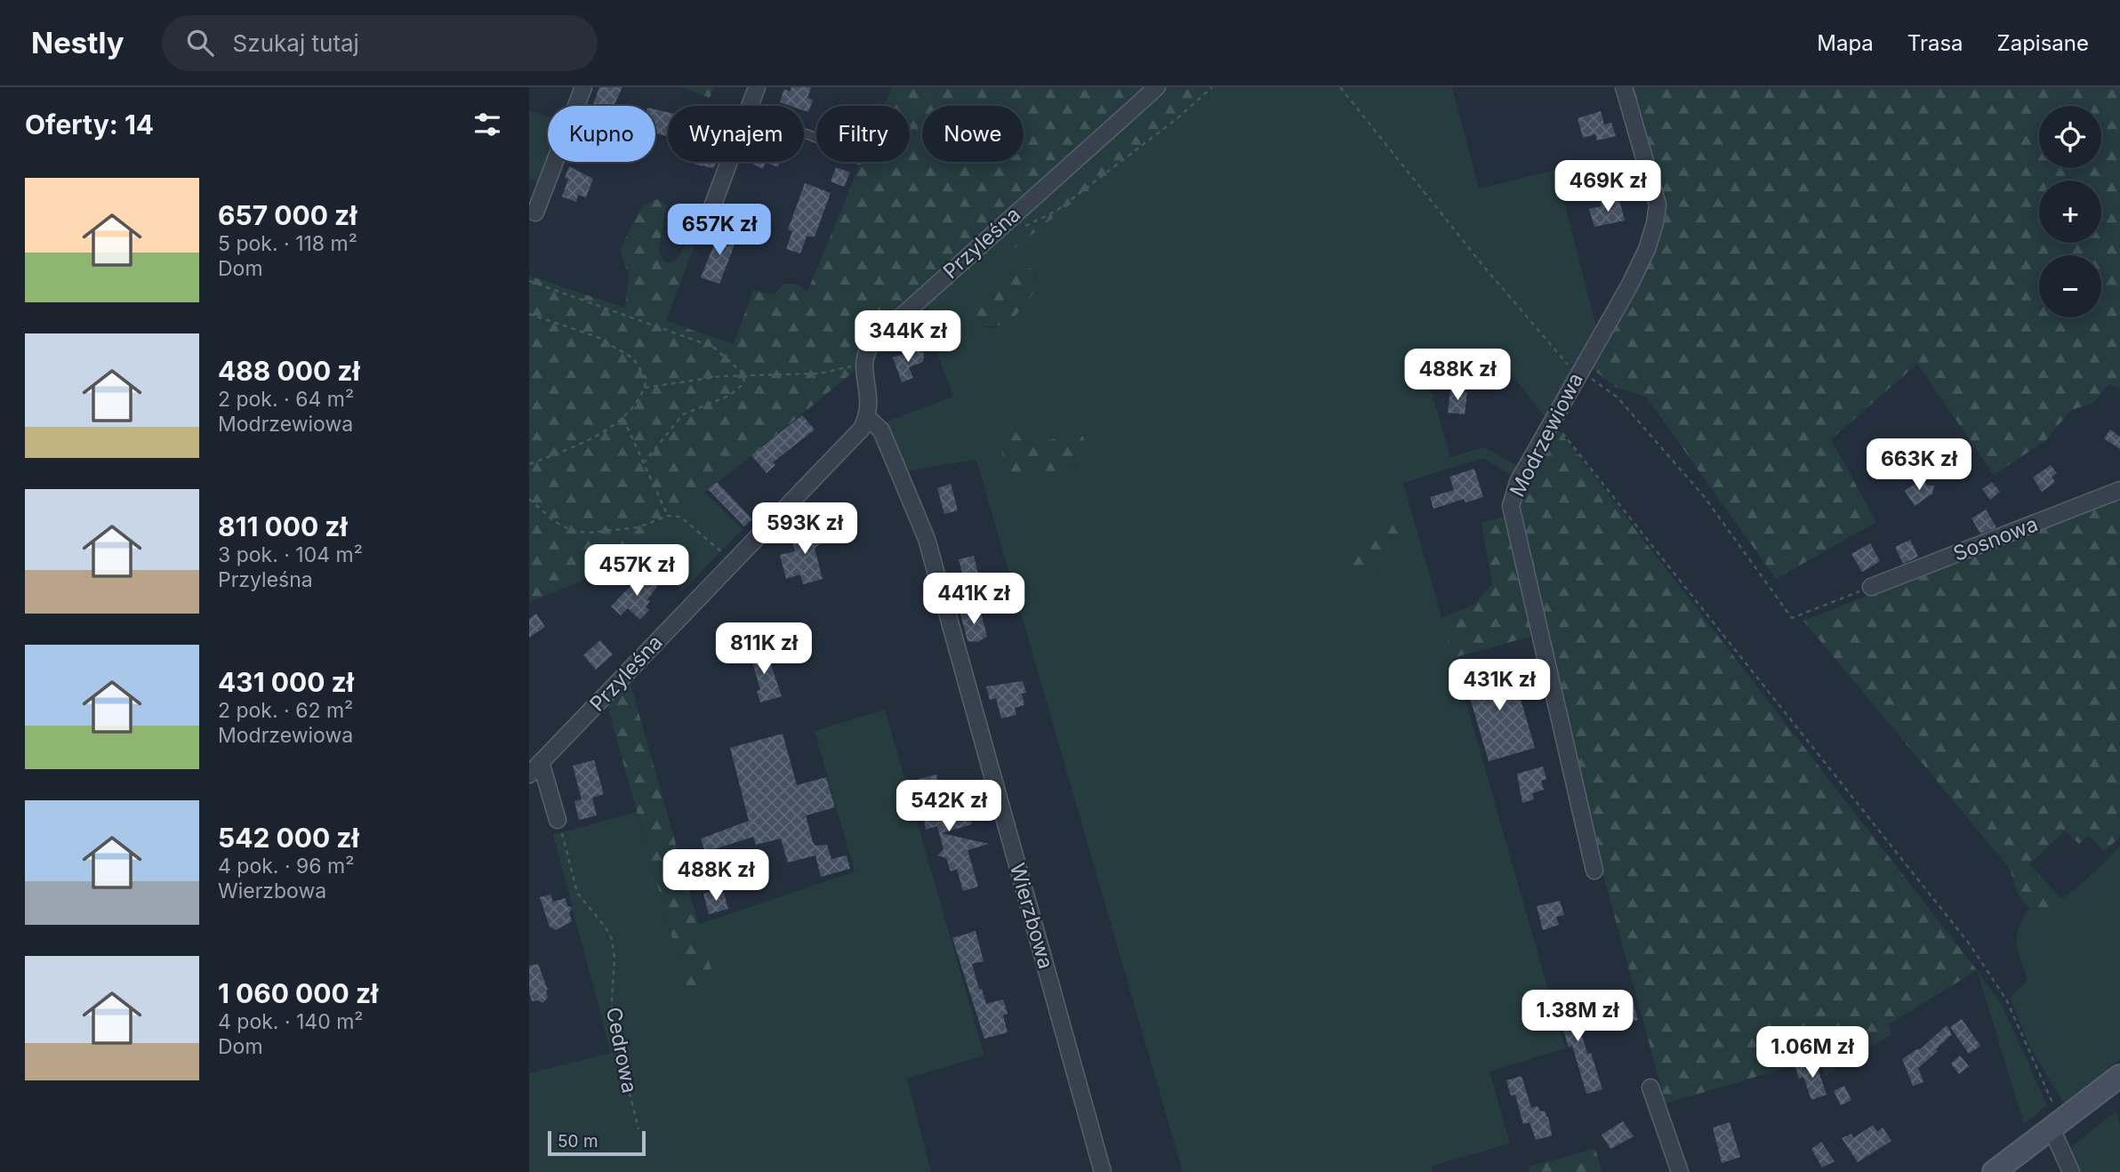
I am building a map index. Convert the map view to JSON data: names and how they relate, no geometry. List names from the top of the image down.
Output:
{
  "streets": {
    "street": [
      "Przyleśna",
      "Modrzewiowa",
      "Sosnowa",
      "Wierzbowa"
    ],
    "path": ["Cedrowa"]
  },
  "crossings": [
    ["Przyleśna", "Wierzbowa"]
  ],
  "scale_bar": "50 m",
  "page": {
    "header": "Nestly",
    "search": "Szukaj tutaj",
    "nav": ["Mapa", "Trasa", "Zapisane"],
    "heading": "Oferty: 14",
    "map_buttons": ["+", "−"],
    "chip": [
      "Kupno",
      "Wynajem",
      "Filtry",
      "Nowe"
    ],
    "price": [
      "469K zł",
      "657K zł",
      "344K zł",
      "488K zł",
      "663K zł",
      "593K zł",
      "457K zł",
      "441K zł",
      "811K zł",
      "431K zł",
      "542K zł",
      "488K zł",
      "1.38M zł",
      "1.06M zł"
    ],
    "list": [
      {
        "name": "657 000 zł",
        "note": "5 pok. · 118 m² · Dom"
      },
      {
        "name": "488 000 zł",
        "note": "2 pok. · 64 m² · Modrzewiowa"
      },
      {
        "name": "811 000 zł",
        "note": "3 pok. · 104 m² · Przyleśna"
      },
      {
        "name": "431 000 zł",
        "note": "2 pok. · 62 m² · Modrzewiowa"
      },
      {
        "name": "542 000 zł",
        "note": "4 pok. · 96 m² · Wierzbowa"
      },
      {
        "name": "1 060 000 zł",
        "note": "4 pok. · 140 m² · Dom"
      }
    ],
    "scale": "50 m"
  }
}
